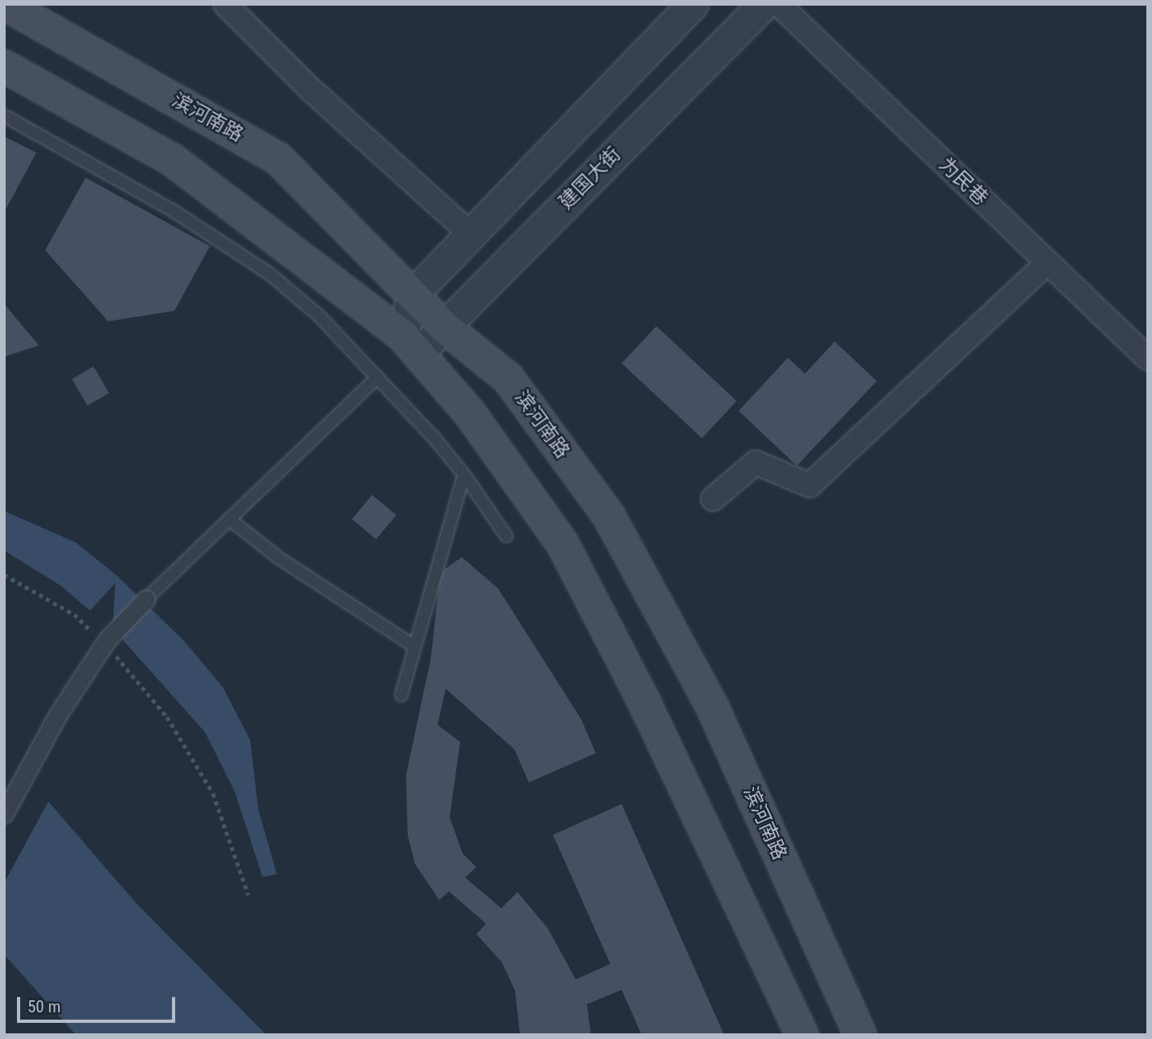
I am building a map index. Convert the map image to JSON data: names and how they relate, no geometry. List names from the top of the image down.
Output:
{
  "streets": {
    "main road": ["滨河南路"],
    "street": ["建国大街", "为民巷"]
  },
  "crossings": [
    ["滨河南路", "建国大街"]
  ],
  "scale_bar": "50 m"
}
